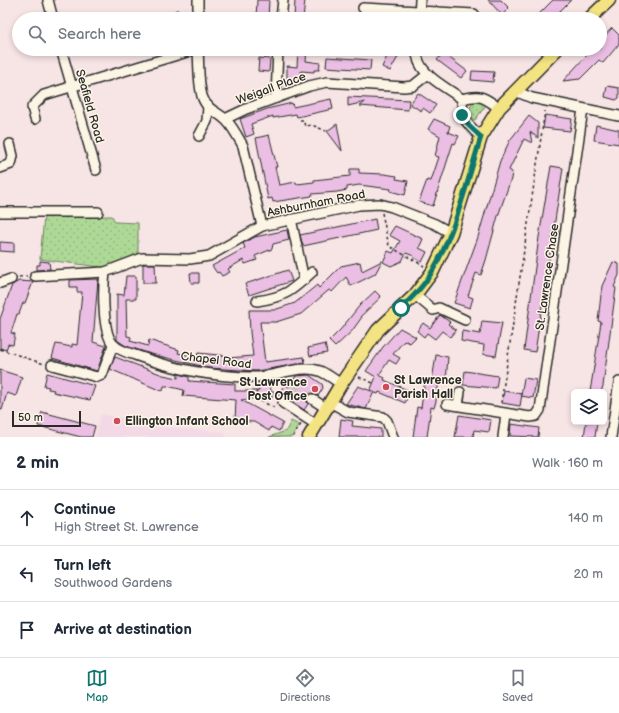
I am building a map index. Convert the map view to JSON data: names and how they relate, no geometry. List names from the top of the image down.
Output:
{
  "streets": {
    "street": [
      "Weigall Place",
      "Seafield Road",
      "Ashburnham Road",
      "St. Lawrence Chase",
      "Chapel Road"
    ]
  },
  "places": ["St Lawrence Parish Hall", "St Lawrence Post Office", "Ellington Infant School"],
  "scale_bar": "50 m",
  "page": {
    "search": "Search here",
    "scale": "50 m",
    "heading": ["2 min", "Walk · 160 m"],
    "list": [
      ["Continue", "High Street St. Lawrence", "140 m"],
      ["Turn left", "Southwood Gardens", "20 m"],
      "Arrive at destination"
    ],
    "nav": ["Map", "Directions", "Saved"]
  }
}
